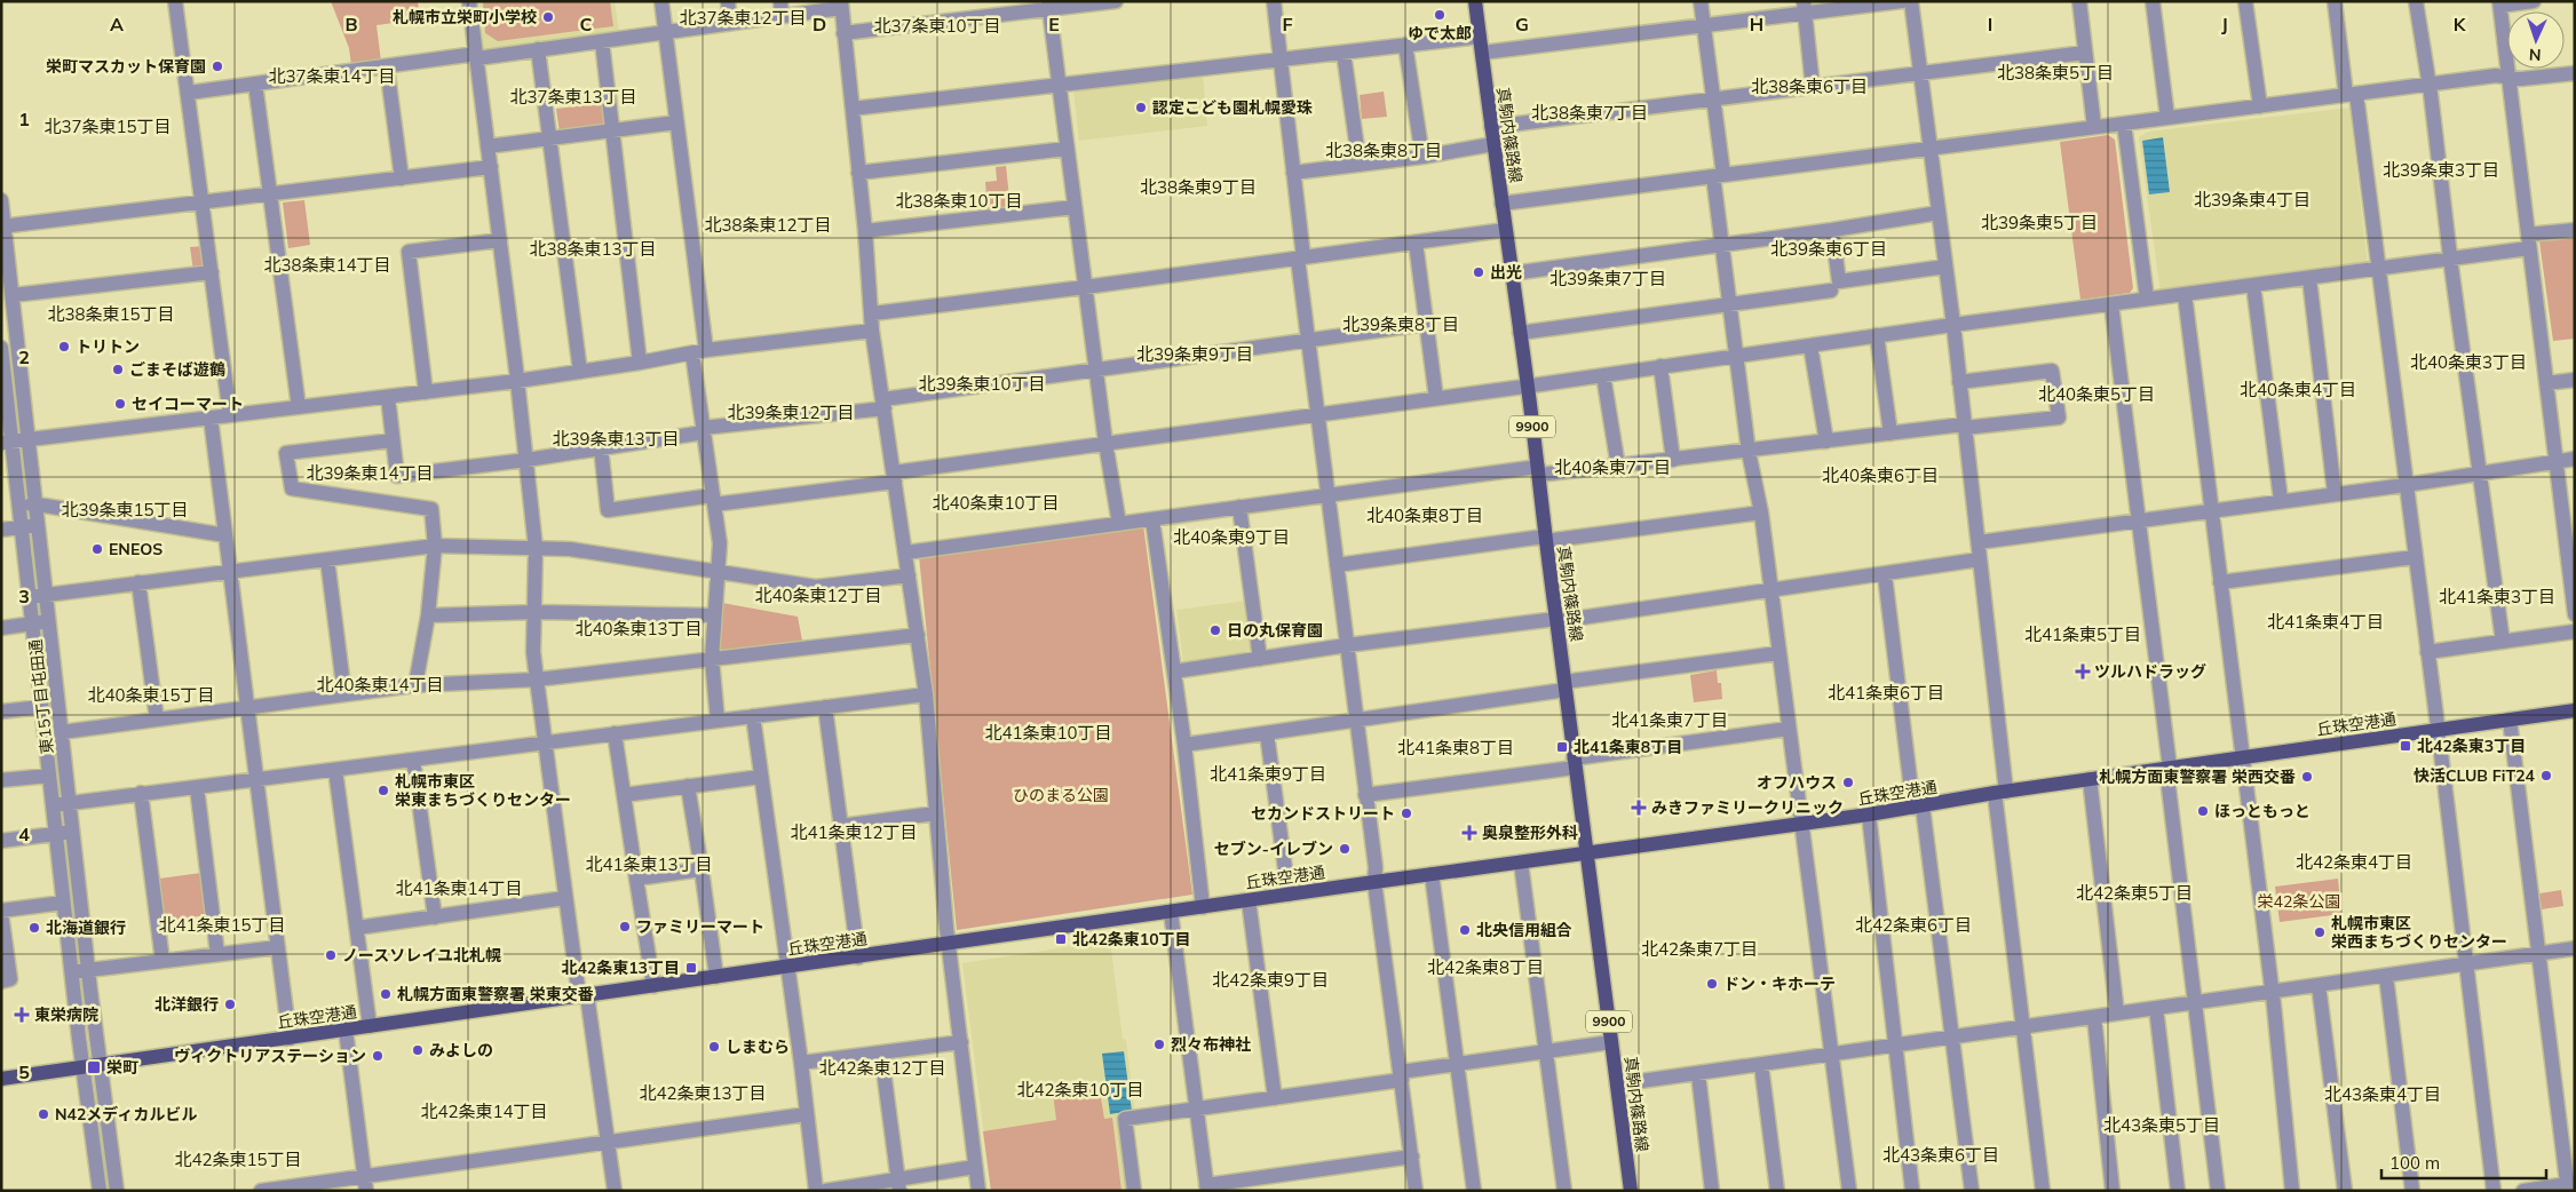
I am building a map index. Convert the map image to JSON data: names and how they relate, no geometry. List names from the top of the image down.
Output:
{
  "streets": {
    "main road": ["真駒内篠路線", "9900", "丘珠空港通"],
    "street": ["東15丁目屯田通"]
  },
  "crossings": [
    ["真駒内篠路線", "丘珠空港通"],
    ["東15丁目屯田通", "丘珠空港通"]
  ],
  "districts": [
    "北37条東12丁目",
    "北37条東10丁目",
    "北38条東5丁目",
    "北37条東14丁目",
    "北38条東6丁目",
    "北37条東13丁目",
    "北38条東7丁目",
    "北37条東15丁目",
    "北38条東8丁目",
    "北39条東3丁目",
    "北38条東9丁目",
    "北39条東4丁目",
    "北38条東10丁目",
    "北39条東5丁目",
    "北38条東12丁目",
    "北38条東13丁目",
    "北39条東6丁目",
    "北38条東14丁目",
    "北39条東7丁目",
    "北38条東15丁目",
    "北39条東8丁目",
    "北39条東9丁目",
    "北40条東3丁目",
    "北39条東10丁目",
    "北40条東4丁目",
    "北40条東5丁目",
    "北39条東12丁目",
    "北39条東13丁目",
    "北40条東7丁目",
    "北39条東14丁目",
    "北40条東6丁目",
    "北40条東10丁目",
    "北39条東15丁目",
    "北40条東8丁目",
    "北40条東9丁目",
    "北40条東12丁目",
    "北41条東3丁目",
    "北41条東4丁目",
    "北40条東13丁目",
    "北41条東5丁目",
    "北40条東14丁目",
    "北41条東6丁目",
    "北40条東15丁目",
    "北41条東7丁目",
    "北41条東10丁目",
    "北41条東8丁目",
    "北41条東9丁目",
    "北41条東12丁目",
    "北42条東4丁目",
    "北41条東13丁目",
    "北41条東14丁目",
    "北42条東5丁目",
    "北41条東15丁目",
    "北42条東6丁目",
    "北42条東7丁目",
    "北42条東8丁目",
    "北42条東9丁目",
    "北42条東12丁目",
    "北42条東10丁目",
    "北42条東13丁目",
    "北43条東4丁目",
    "北42条東14丁目",
    "北43条東5丁目",
    "北43条東6丁目",
    "北42条東15丁目"
  ],
  "parks": ["ひのまる公園", "栄42条公園"],
  "places": {
    "other": [
      "ゆで太郎",
      "札幌市立栄町小学校",
      "栄町マスカット保育園",
      "認定こども園札幌愛珠",
      "出光",
      "トリトン",
      "ごまそば遊鶴",
      "セイコーマート",
      "ENEOS",
      "日の丸保育園",
      "快活CLUB FiT24",
      "札幌方面東警察署 栄西交番",
      "オフハウス",
      "札幌市東区 栄東まちづくりセンター",
      "ほっともっと",
      "セカンドストリート",
      "セブン-イレブン",
      "ファミリーマート",
      "北海道銀行",
      "北央信用組合",
      "札幌市東区 栄西まちづくりセンター",
      "ノースソレイユ北札幌",
      "ドン・キホーテ",
      "札幌方面東警察署 栄東交番",
      "北洋銀行",
      "烈々布神社",
      "しまむら",
      "みよしの",
      "ヴィクトリアステーション",
      "N42メディカルビル"
    ],
    "health": [
      "ツルハドラッグ",
      "みきファミリークリニック",
      "奥泉整形外科",
      "東栄病院"
    ],
    "transit": [
      "北42条東3丁目",
      "北41条東8丁目",
      "北42条東10丁目",
      "北42条東13丁目",
      "栄町"
    ]
  },
  "scale_bar": "100 m",
  "north": "bottom",
  "grid": {
    "columns": [
      "A",
      "B",
      "C",
      "D",
      "E",
      "F",
      "G",
      "H",
      "I",
      "J",
      "K"
    ],
    "rows": [
      "1",
      "2",
      "3",
      "4",
      "5"
    ]
  }
}
